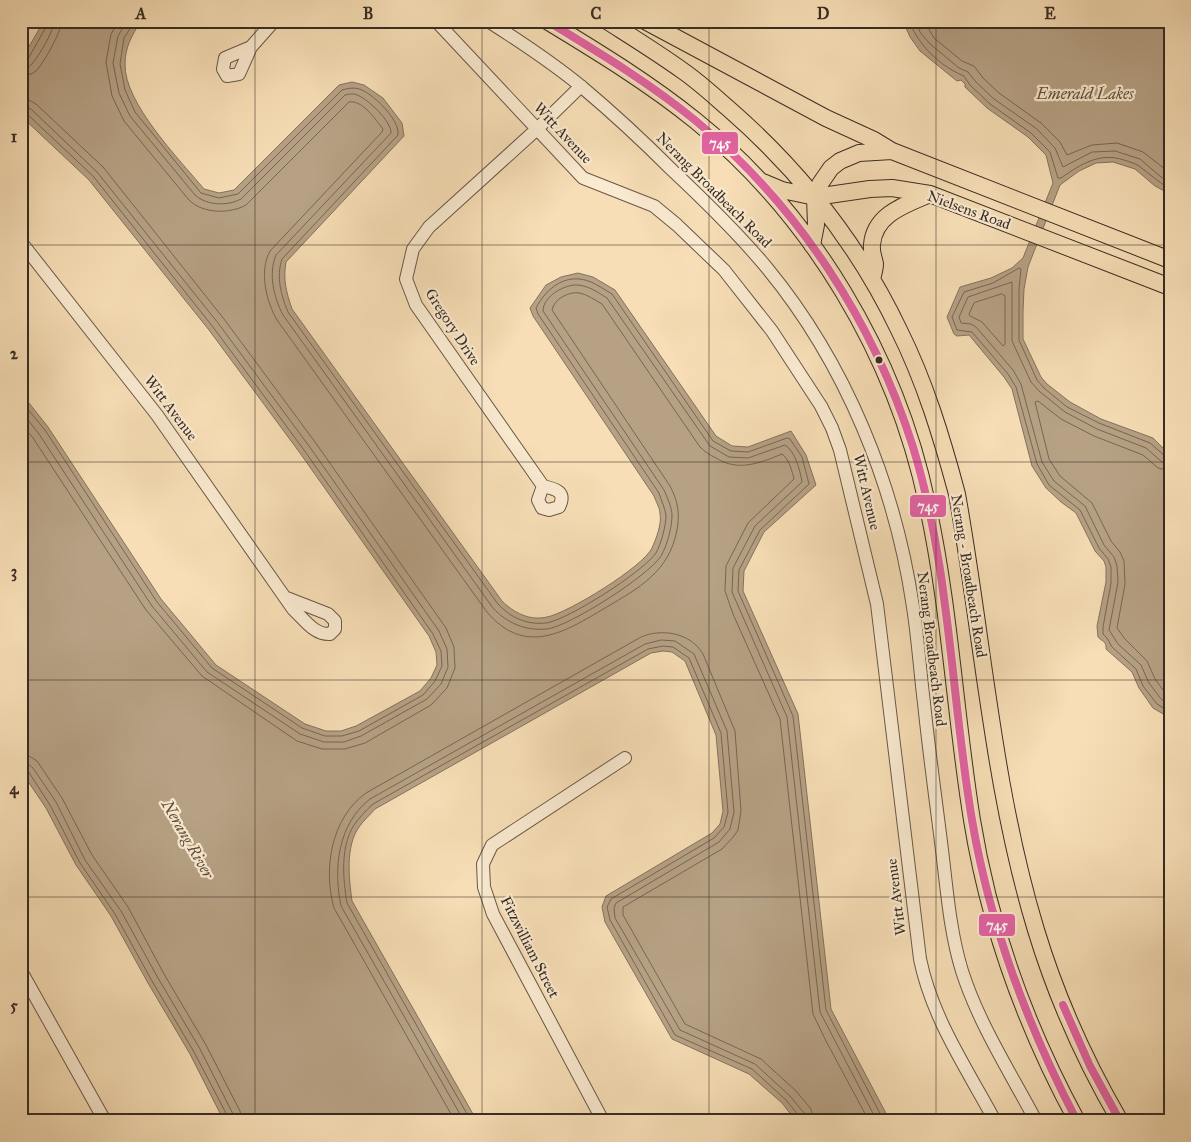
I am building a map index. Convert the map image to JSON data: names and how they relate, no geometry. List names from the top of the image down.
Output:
{
  "streets": {
    "main road": ["Nielsens Road", "Nerang - Broadbeach Road"],
    "street": [
      "Witt Avenue",
      "Nerang Broadbeach Road",
      "Gregory Drive",
      "Fitzwilliam Street"
    ]
  },
  "crossings": [
    ["Witt Avenue", "Gregory Drive"],
    ["Nerang Broadbeach Road", "Gregory Drive"],
    ["Nielsens Road", "Nerang - Broadbeach Road"]
  ],
  "water": ["Emerald Lakes", "Nerang River"],
  "lines": ["transit line 745"],
  "grid": {
    "columns": [
      "A",
      "B",
      "C",
      "D",
      "E"
    ],
    "rows": [
      "1",
      "2",
      "3",
      "4",
      "5"
    ]
  }
}
